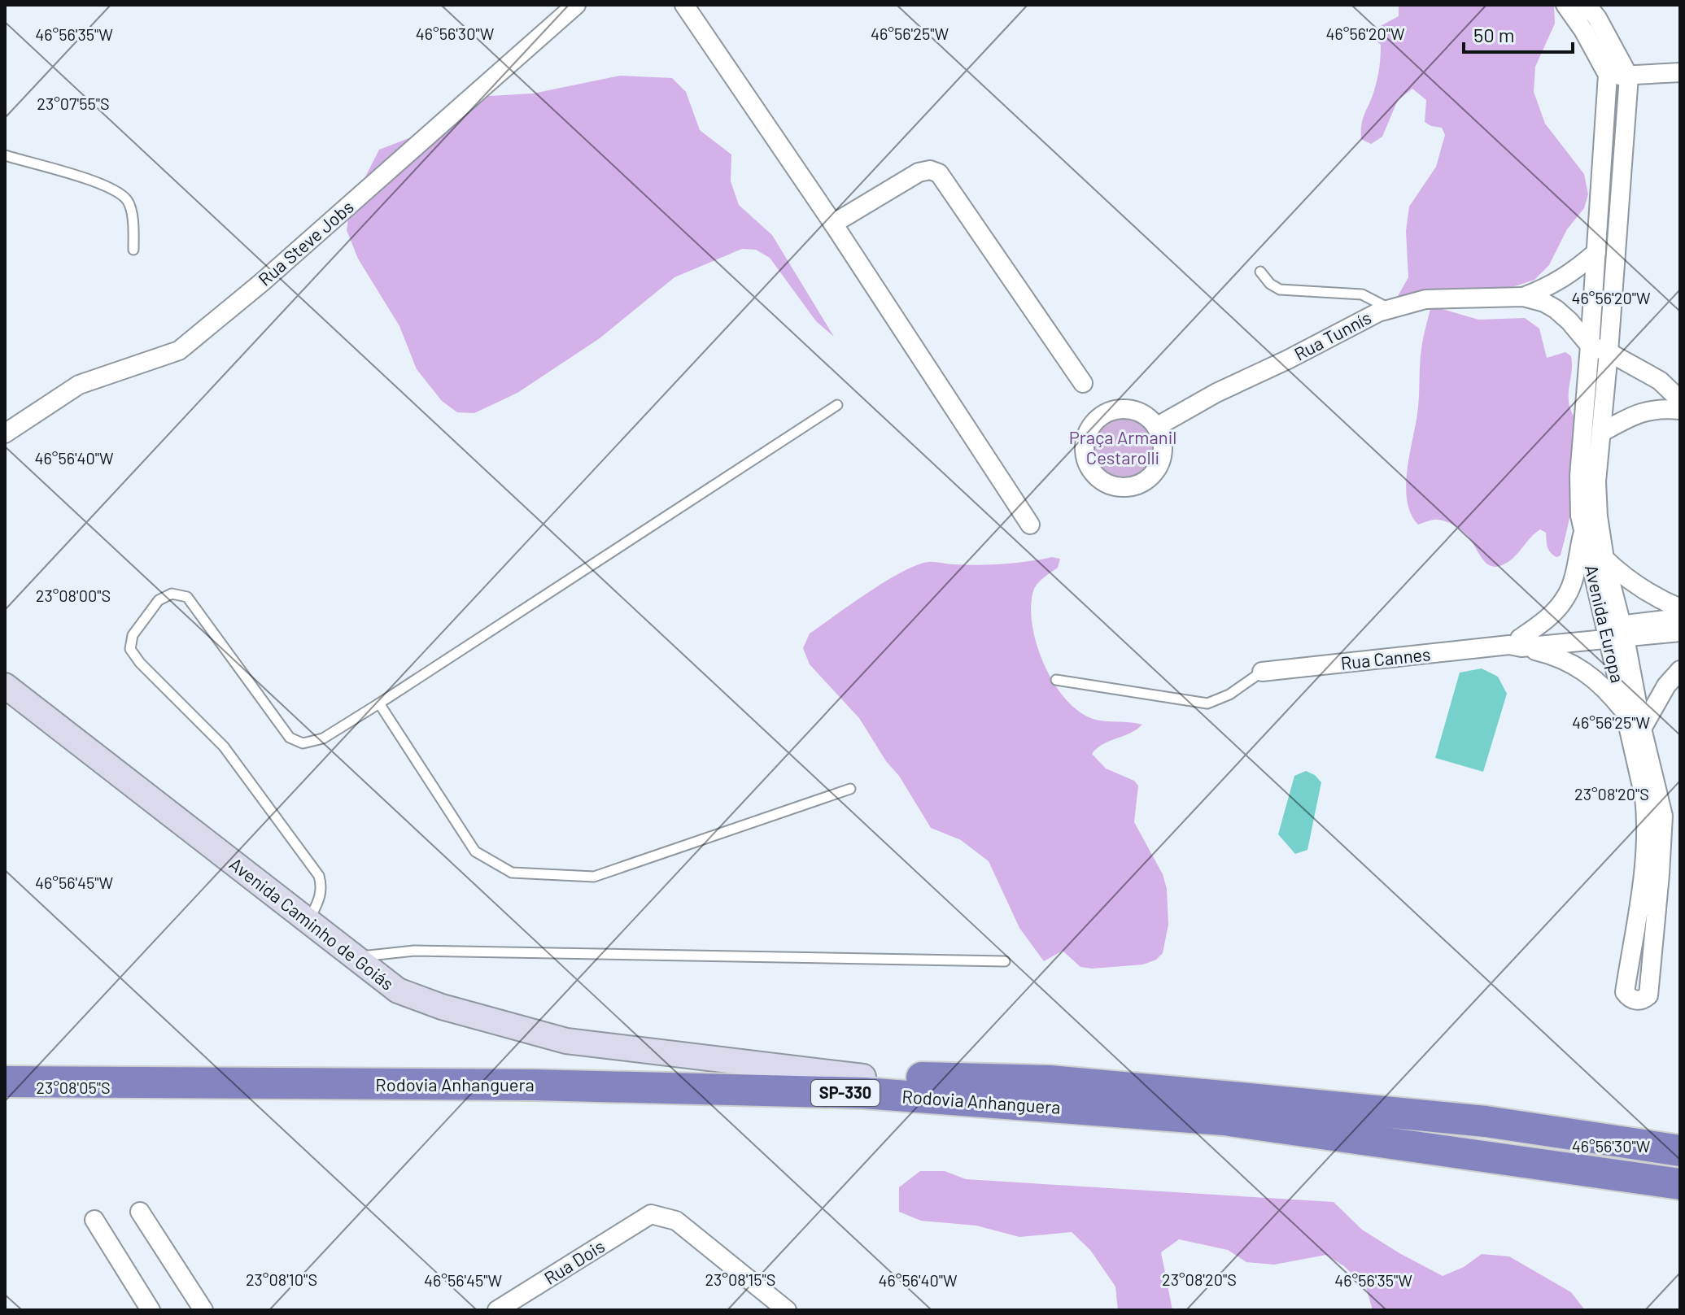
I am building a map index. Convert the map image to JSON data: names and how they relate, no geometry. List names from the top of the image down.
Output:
{
  "streets": {
    "highway": ["Rodovia Anhanguera", "SP-330"],
    "main road": ["Avenida Caminho de Goiás"],
    "street": [
      "Rua Steve Jobs",
      "Rua Tunnís",
      "Avenida Europa",
      "Rua Cannes",
      "Rua Dois"
    ]
  },
  "crossings": [
    ["Avenida Europa", "Rua Cannes"],
    ["Avenida Caminho de Goiás", "Rodovia Anhanguera"]
  ],
  "parks": ["Praça Armanil Cestarolli"],
  "scale_bar": "50 m",
  "coordinates": [
    "46°56'30\"W",
    "46°56'25\"W",
    "46°56'20\"W",
    "46°56'35\"W",
    "23°07'55\"S",
    "46°56'40\"W",
    "23°08'00\"S",
    "23°08'20\"S",
    "46°56'45\"W",
    "23°08'05\"S",
    "23°08'10\"S",
    "23°08'15\"S"
  ]
}
